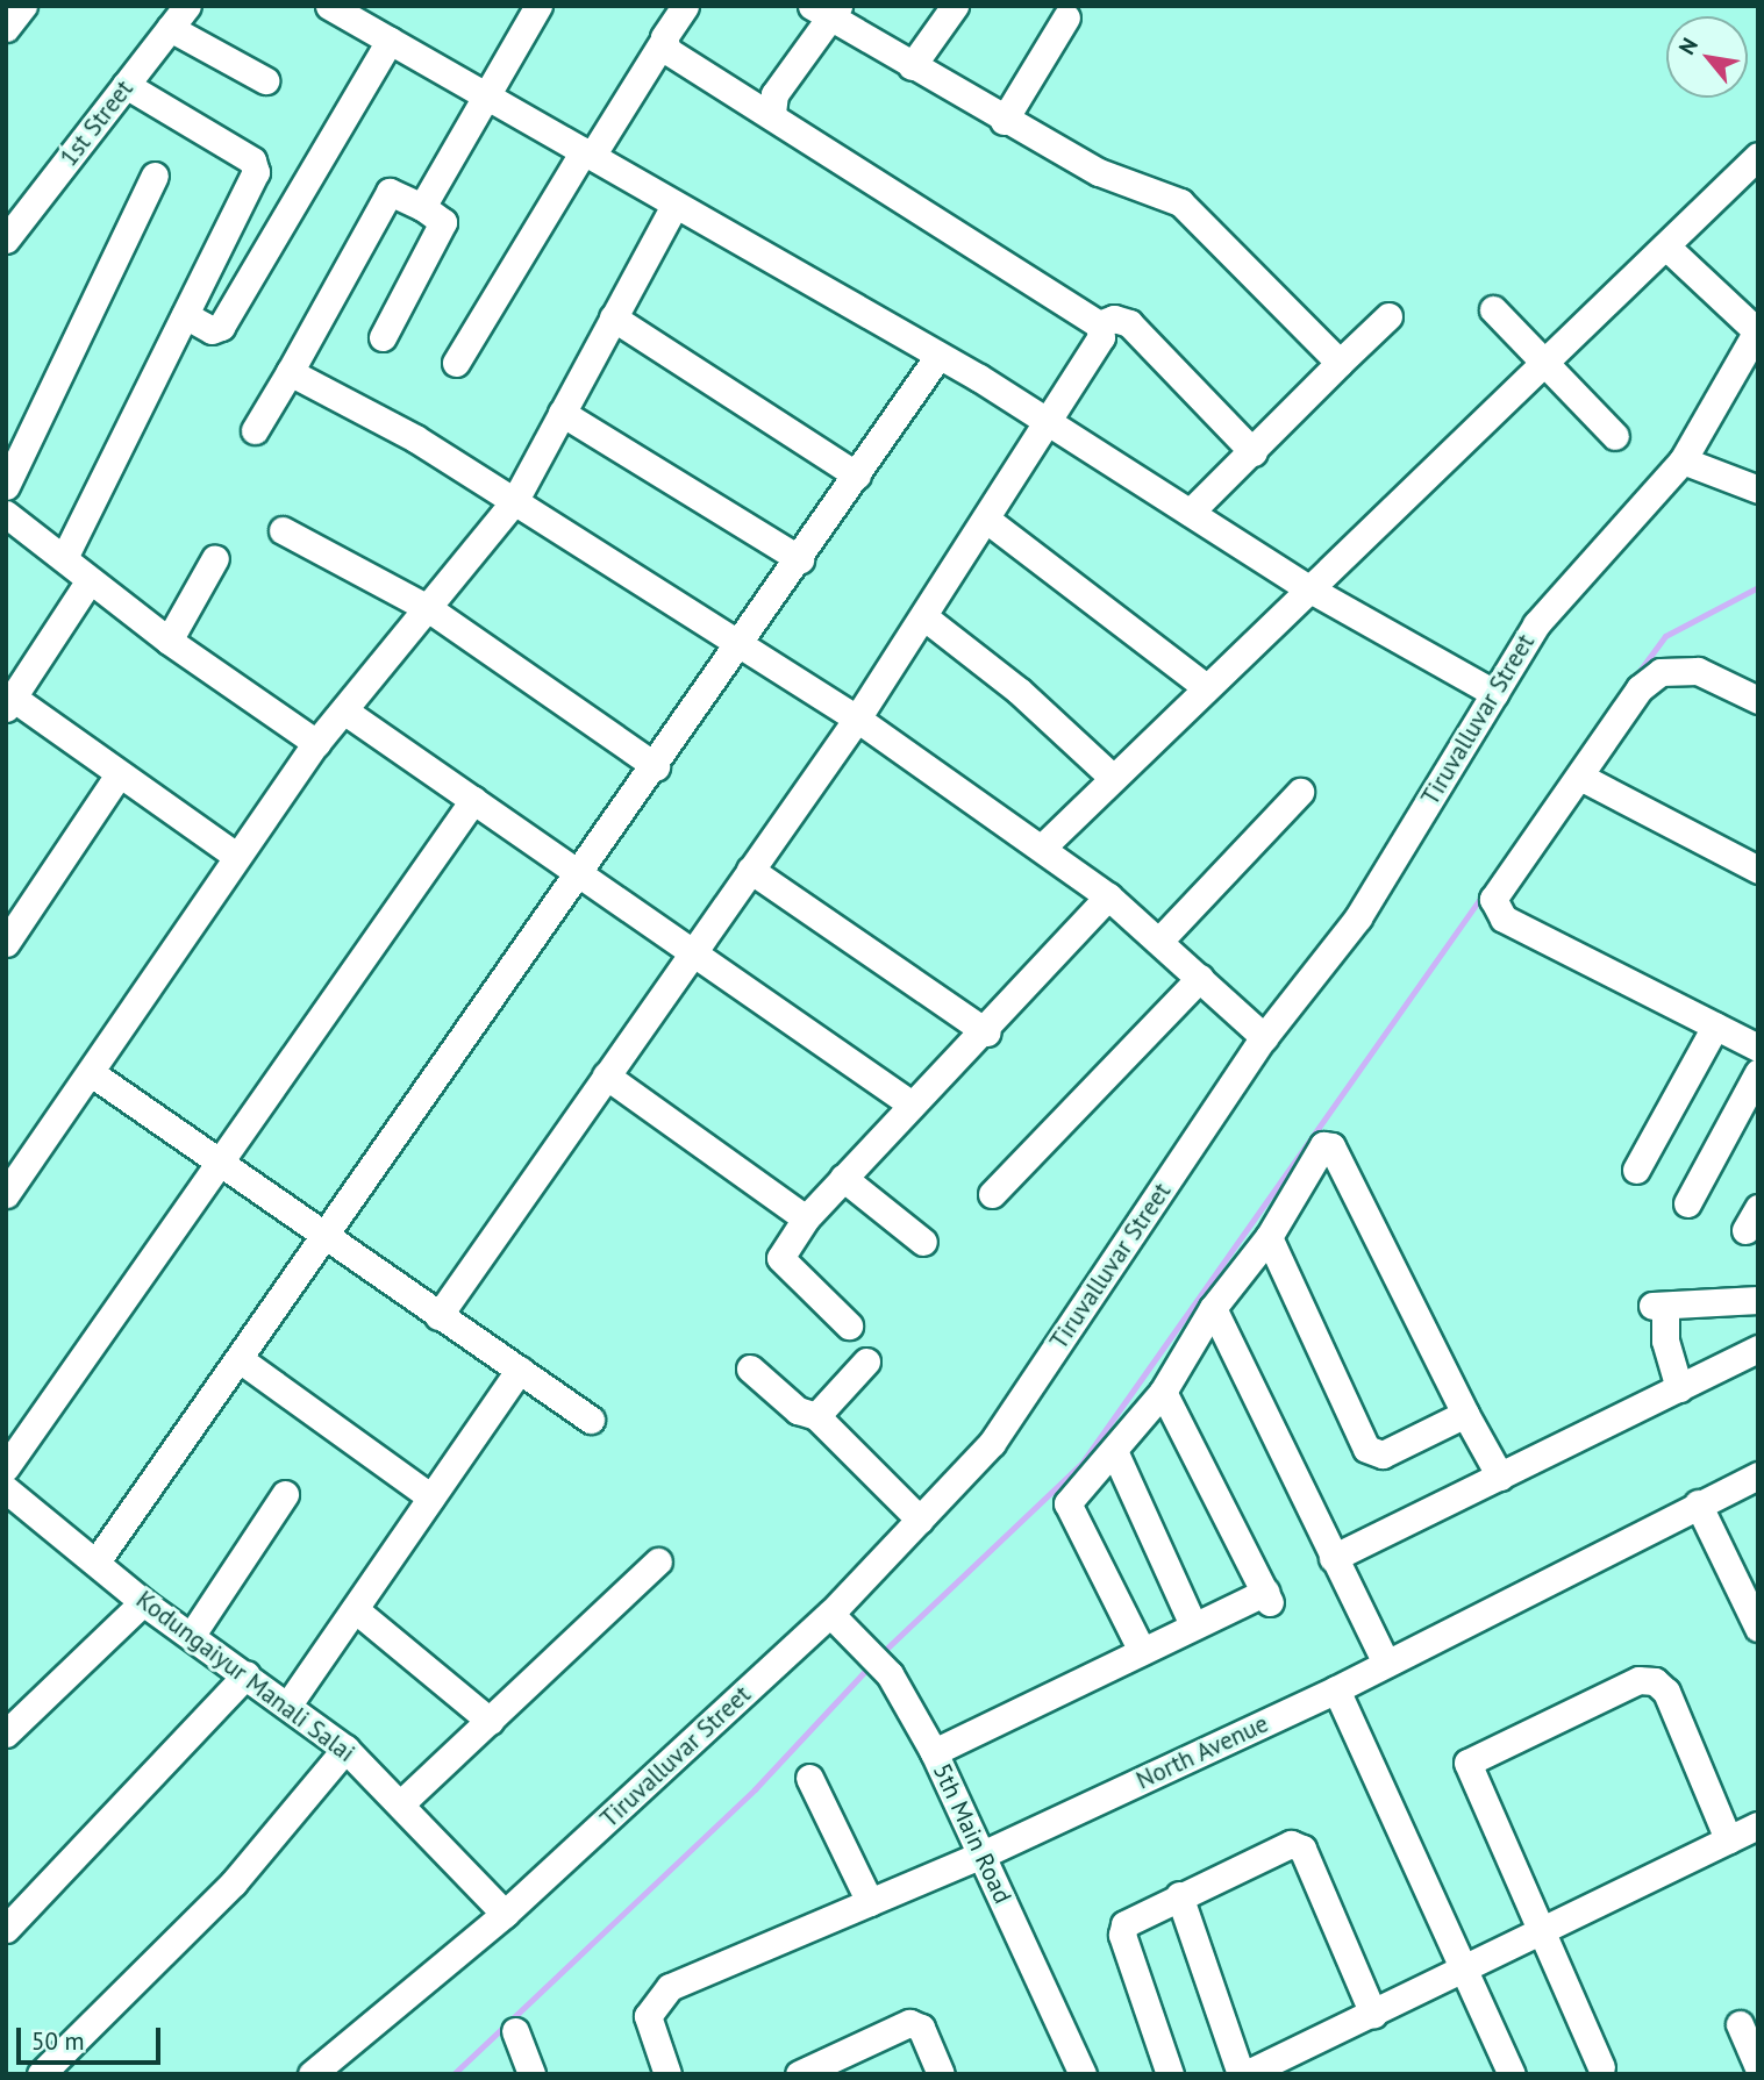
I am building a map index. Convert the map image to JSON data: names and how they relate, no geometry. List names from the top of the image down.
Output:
{
  "streets": {
    "street": [
      "1st Street",
      "Tiruvalluvar Street",
      "Kodungaiyur Manali Salai",
      "North Avenue",
      "5th Main Road"
    ]
  },
  "crossings": [
    ["Tiruvalluvar Street", "Kodungaiyur Manali Salai"],
    ["Tiruvalluvar Street", "5th Main Road"],
    ["North Avenue", "5th Main Road"]
  ],
  "scale_bar": "50 m",
  "north": "top left"
}
